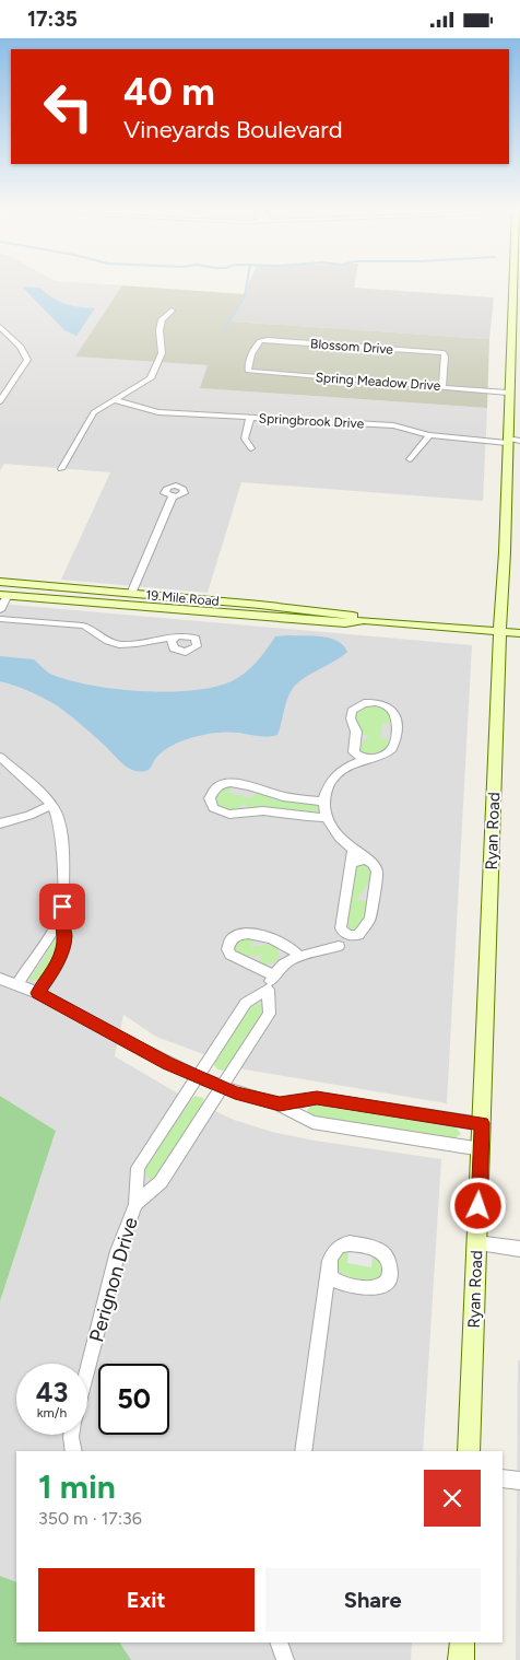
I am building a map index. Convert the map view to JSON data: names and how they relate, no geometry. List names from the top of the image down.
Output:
{
  "streets": {
    "main road": ["19 Mile Road", "Ryan Road"],
    "street": [
      "Blossom Drive",
      "Spring Meadow Drive",
      "Springbrook Drive",
      "Perignon Drive"
    ]
  },
  "crossings": [
    ["Blossom Drive", "Spring Meadow Drive"],
    ["Spring Meadow Drive", "Ryan Road"],
    ["Springbrook Drive", "Ryan Road"],
    ["19 Mile Road", "Ryan Road"]
  ],
  "page": {
    "status": "17:35",
    "turn": ["40 m", "Vineyards Boulevard"],
    "speed": "43 km/h",
    "limit": "50",
    "heading": ["1 min", "350 m · 17:36"],
    "buttons": ["Exit", "Share"]
  }
}
